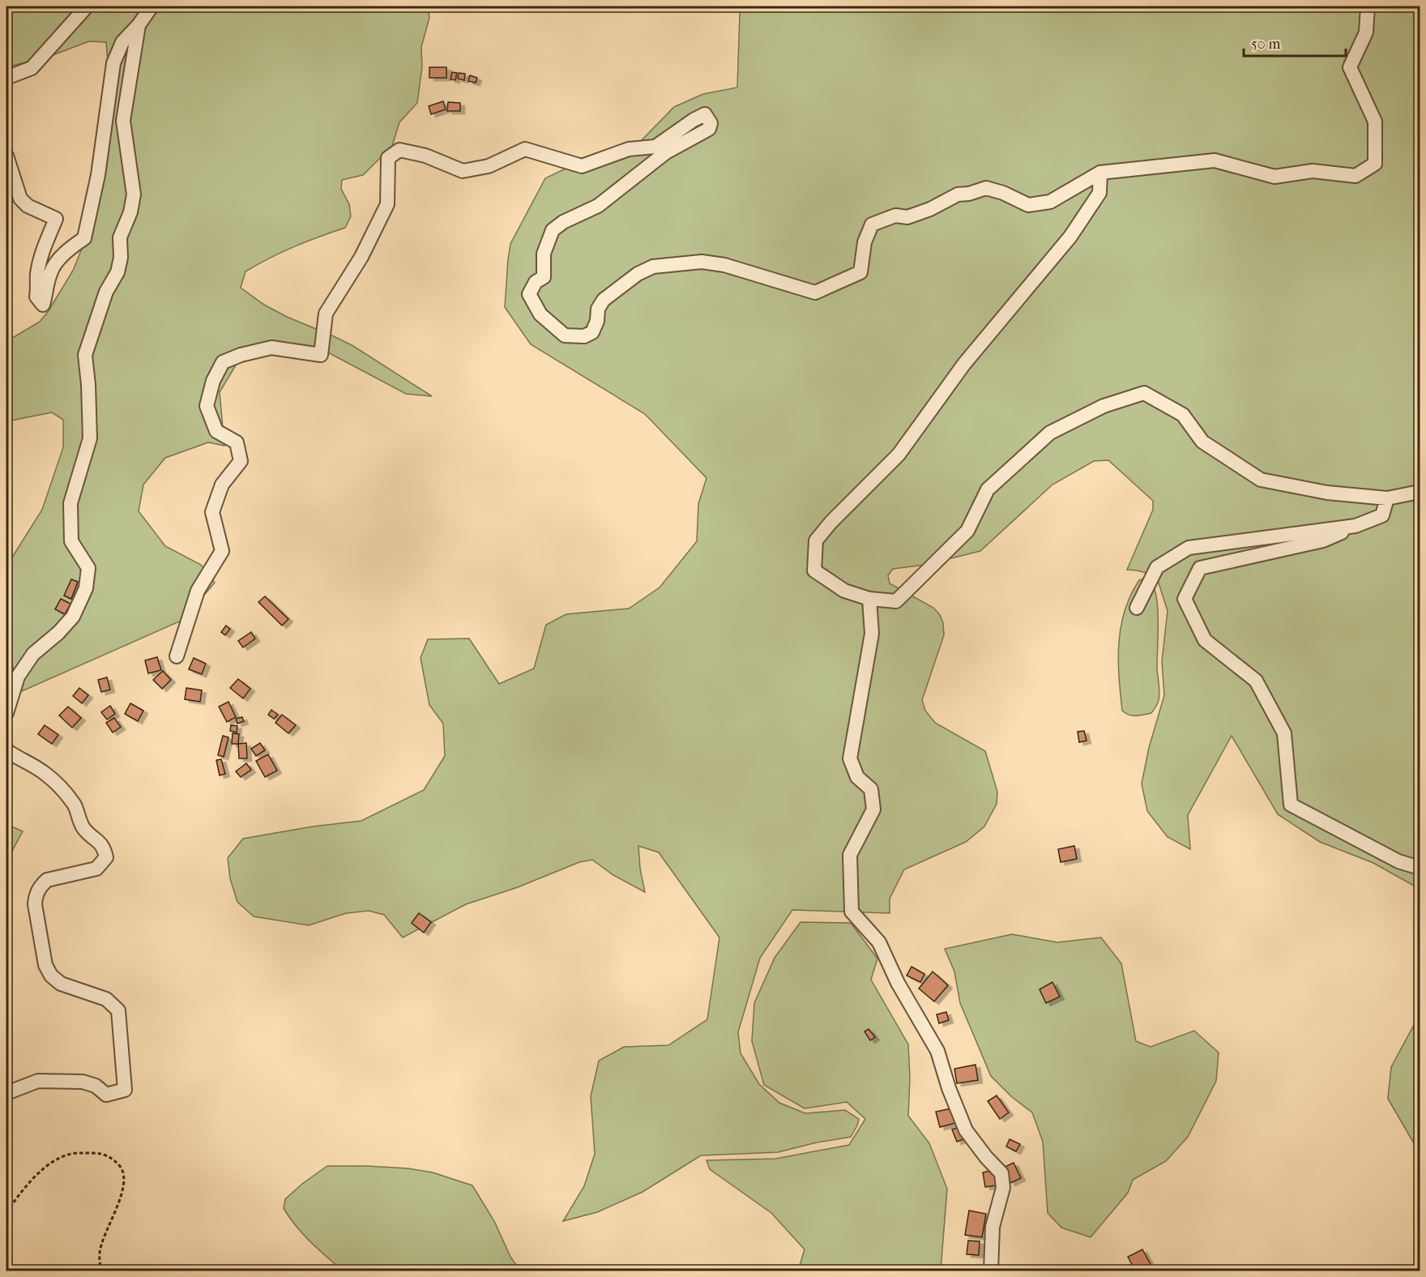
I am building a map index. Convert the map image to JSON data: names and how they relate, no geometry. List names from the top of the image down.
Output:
{
  "scale_bar": "50 m"
}
